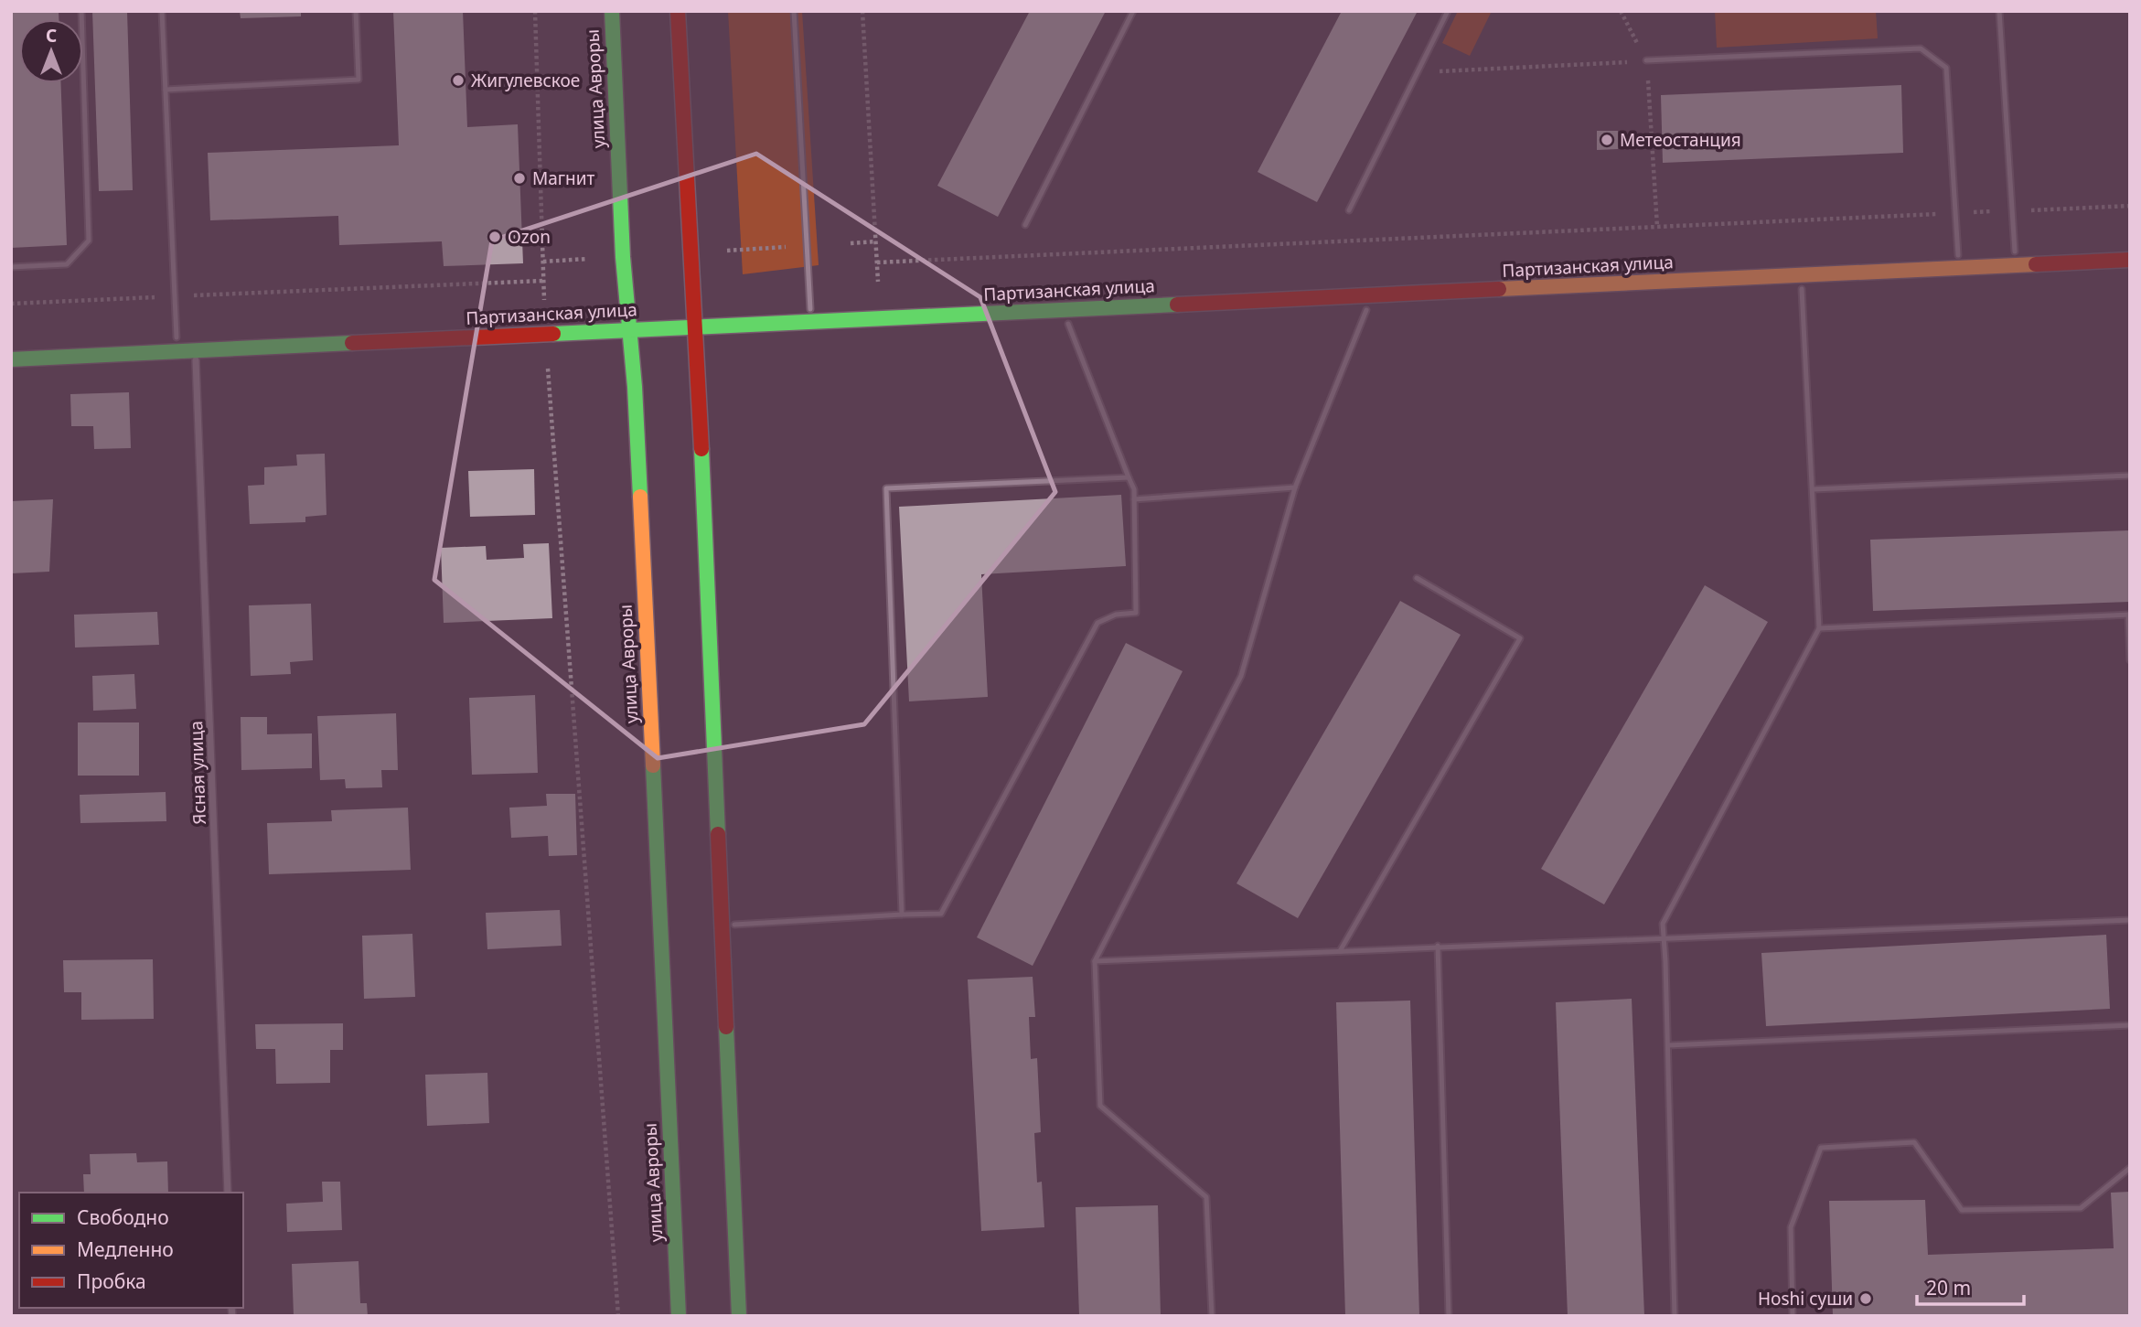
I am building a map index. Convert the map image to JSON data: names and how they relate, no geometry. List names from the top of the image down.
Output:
{
  "streets": {
    "main road": ["улица Авроры", "Партизанская улица"],
    "street": ["Ясная улица"]
  },
  "crossings": [
    ["улица Авроры", "Партизанская улица"],
    ["Партизанская улица", "Ясная улица"]
  ],
  "places": [
    "Жигулевское",
    "Метеостанция",
    "Магнит",
    "Ozon",
    "Hoshi суши"
  ],
  "legend": ["Свободно", "Медленно", "Пробка"],
  "scale_bar": "20 m",
  "north": "top"
}
